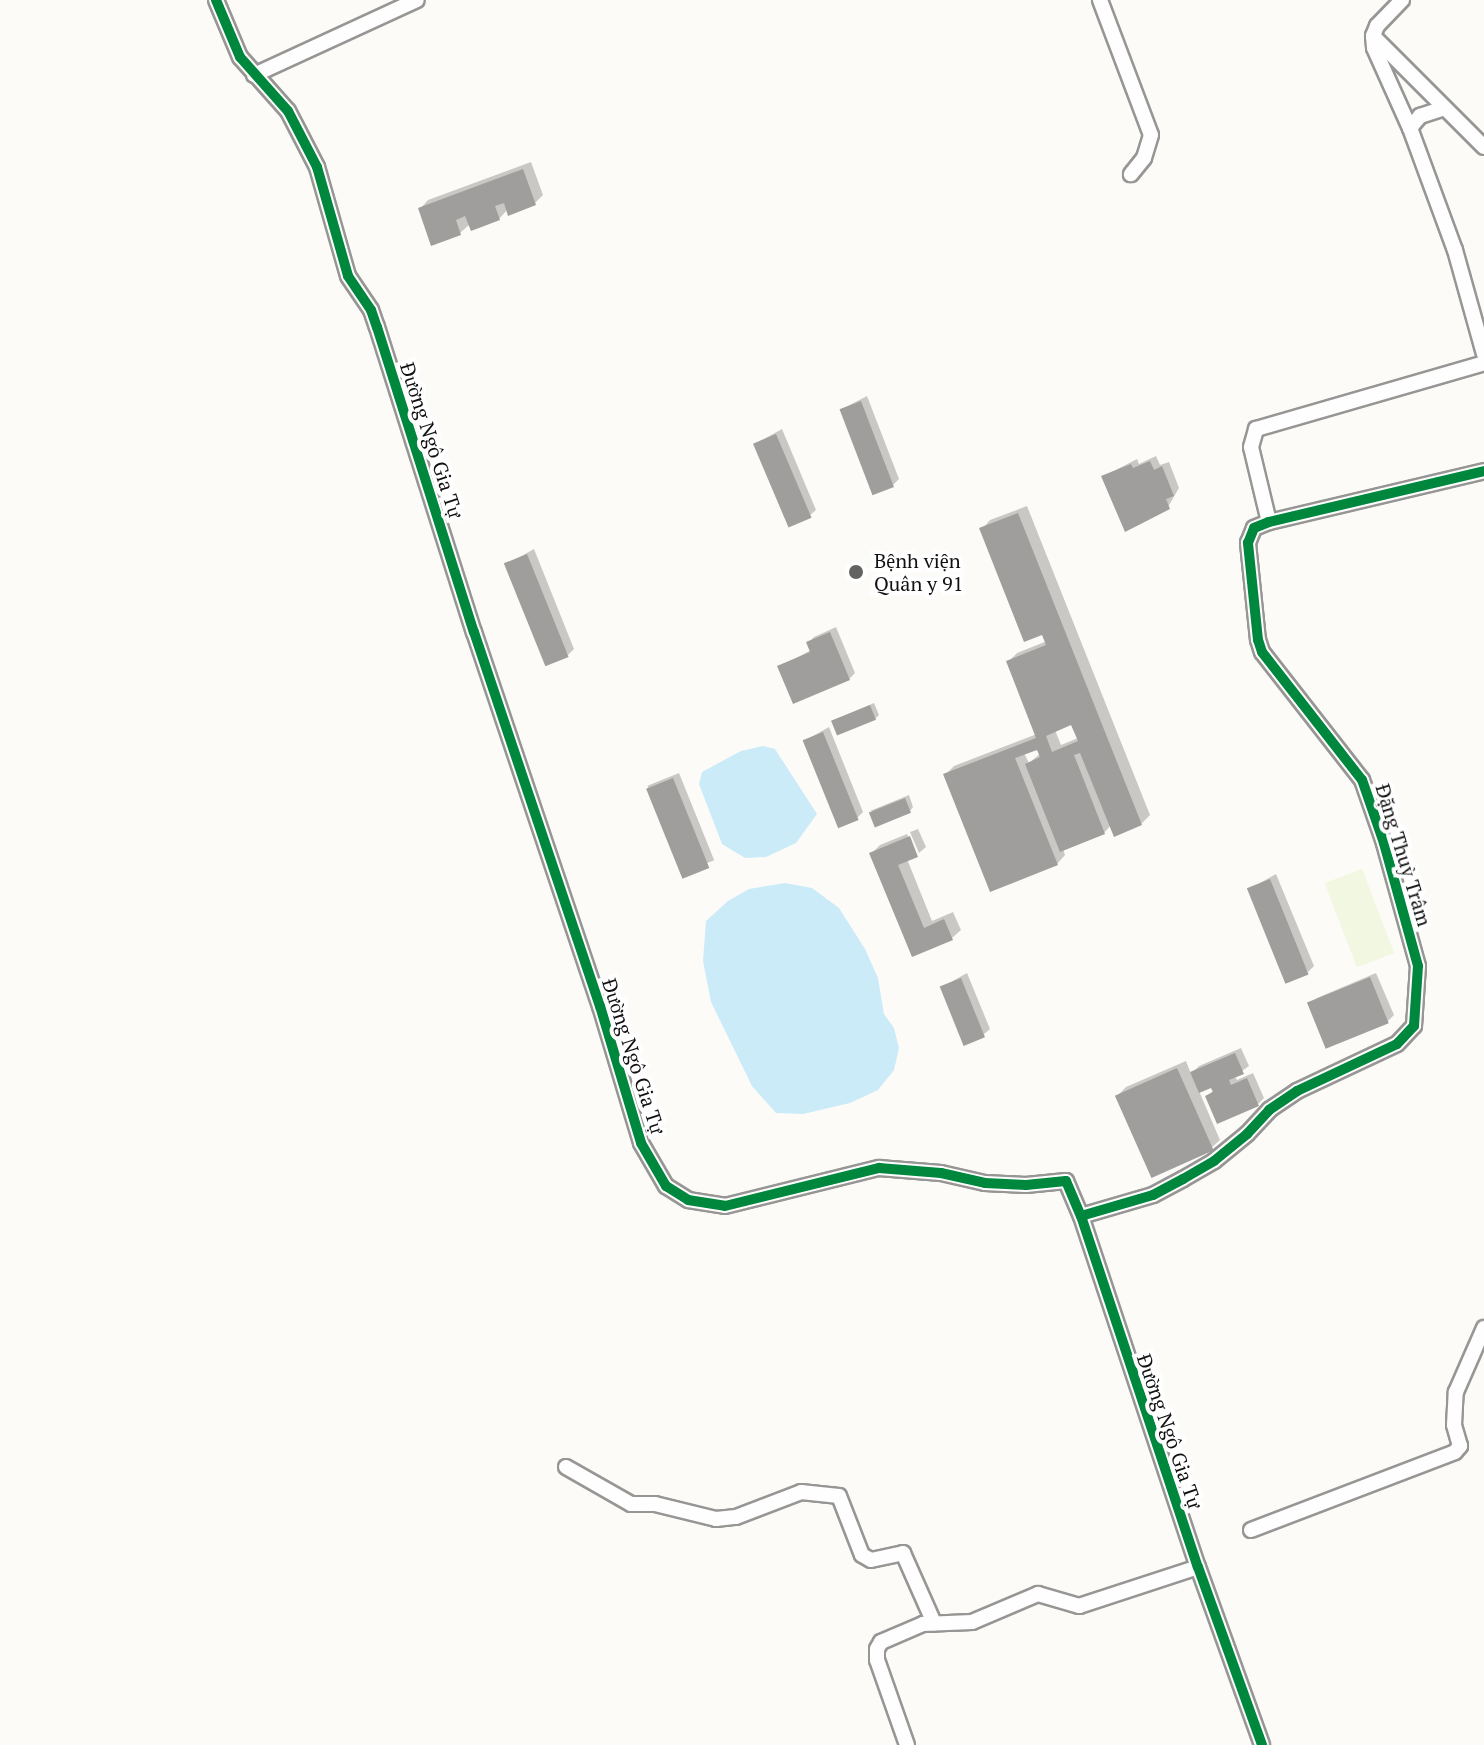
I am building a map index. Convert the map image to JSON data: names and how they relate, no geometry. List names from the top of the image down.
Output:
{
  "streets": {
    "street": ["Đường Ngô Gia Tự", "Đặng Thuỳ Trâm"]
  },
  "crossings": [
    ["Đường Ngô Gia Tự", "Đặng Thuỳ Trâm"]
  ],
  "places": ["Bệnh viện Quân y 91"]
}
